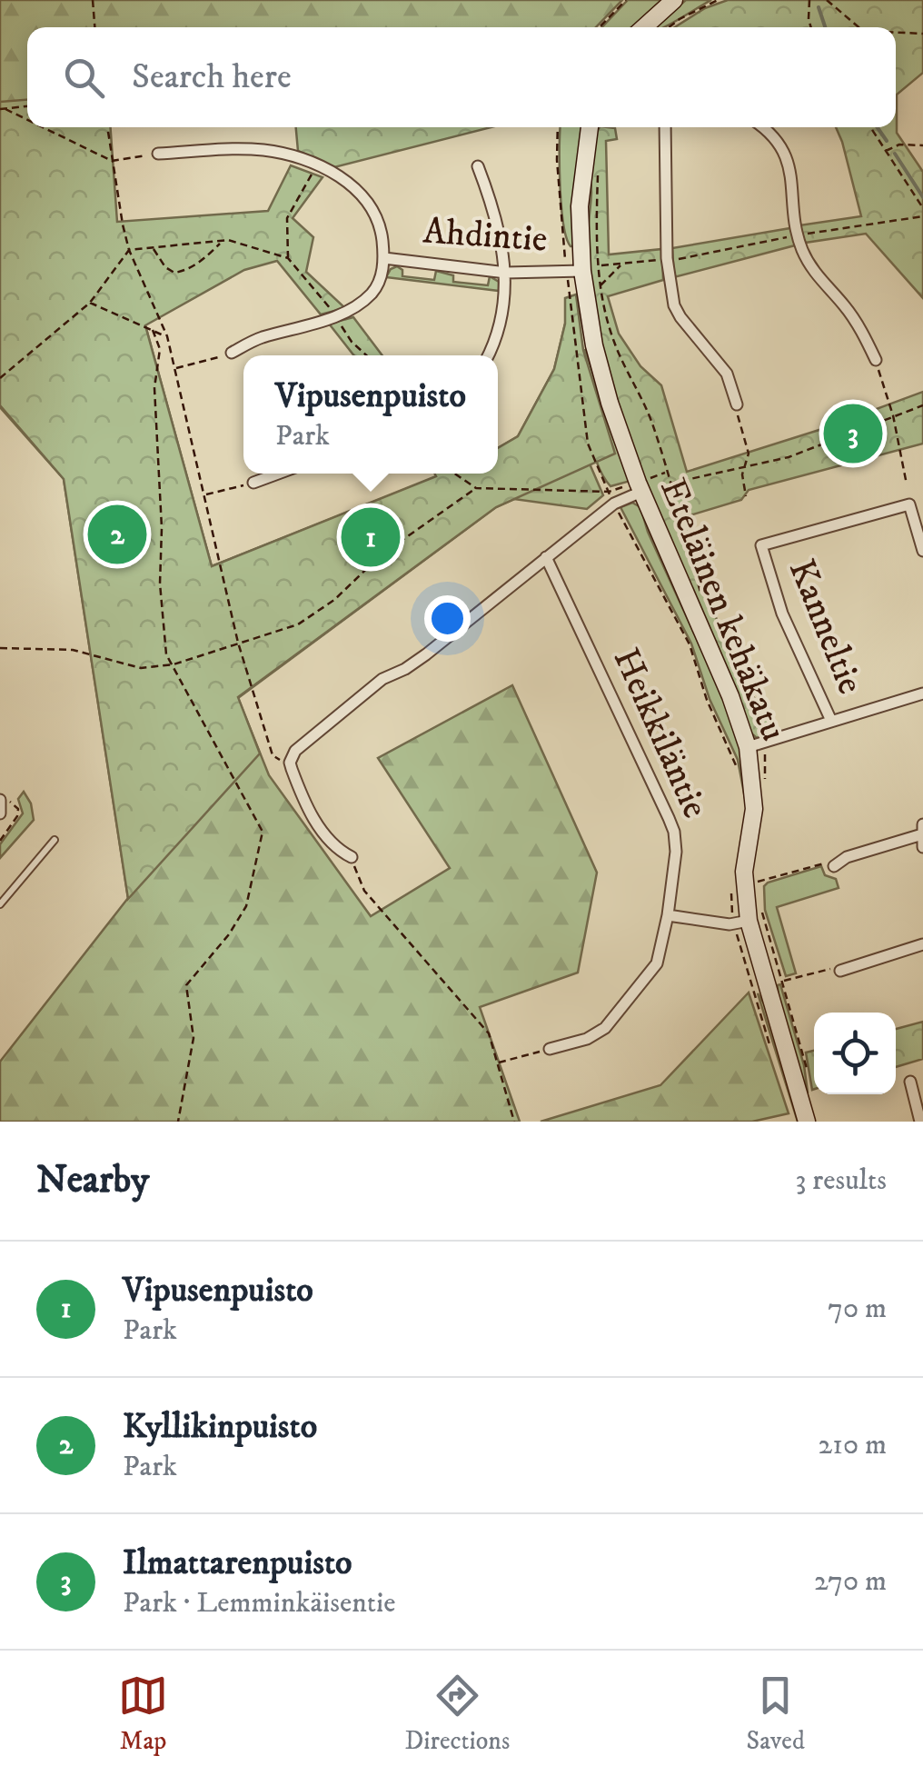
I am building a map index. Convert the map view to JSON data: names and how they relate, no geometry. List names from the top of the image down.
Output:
{
  "streets": {
    "street": [
      "Ahdintie",
      "Eteläinen kehäkatu",
      "Kanneltie",
      "Heikkiläntie"
    ]
  },
  "crossings": [
    ["Ahdintie", "Eteläinen kehäkatu"]
  ],
  "page": {
    "search": "Search here",
    "popup": ["Vipusenpuisto", "Park"],
    "pins": ["3", "2", "1"],
    "heading": ["Nearby", "3 results"],
    "list": [
      {
        "mark": "1",
        "name": "Vipusenpuisto",
        "note": "Park",
        "value": "70 m"
      },
      {
        "mark": "2",
        "name": "Kyllikinpuisto",
        "note": "Park",
        "value": "210 m"
      },
      {
        "mark": "3",
        "name": "Ilmattarenpuisto",
        "note": "Park · Lemminkäisentie",
        "value": "270 m"
      }
    ],
    "nav": ["Map", "Directions", "Saved"]
  }
}
